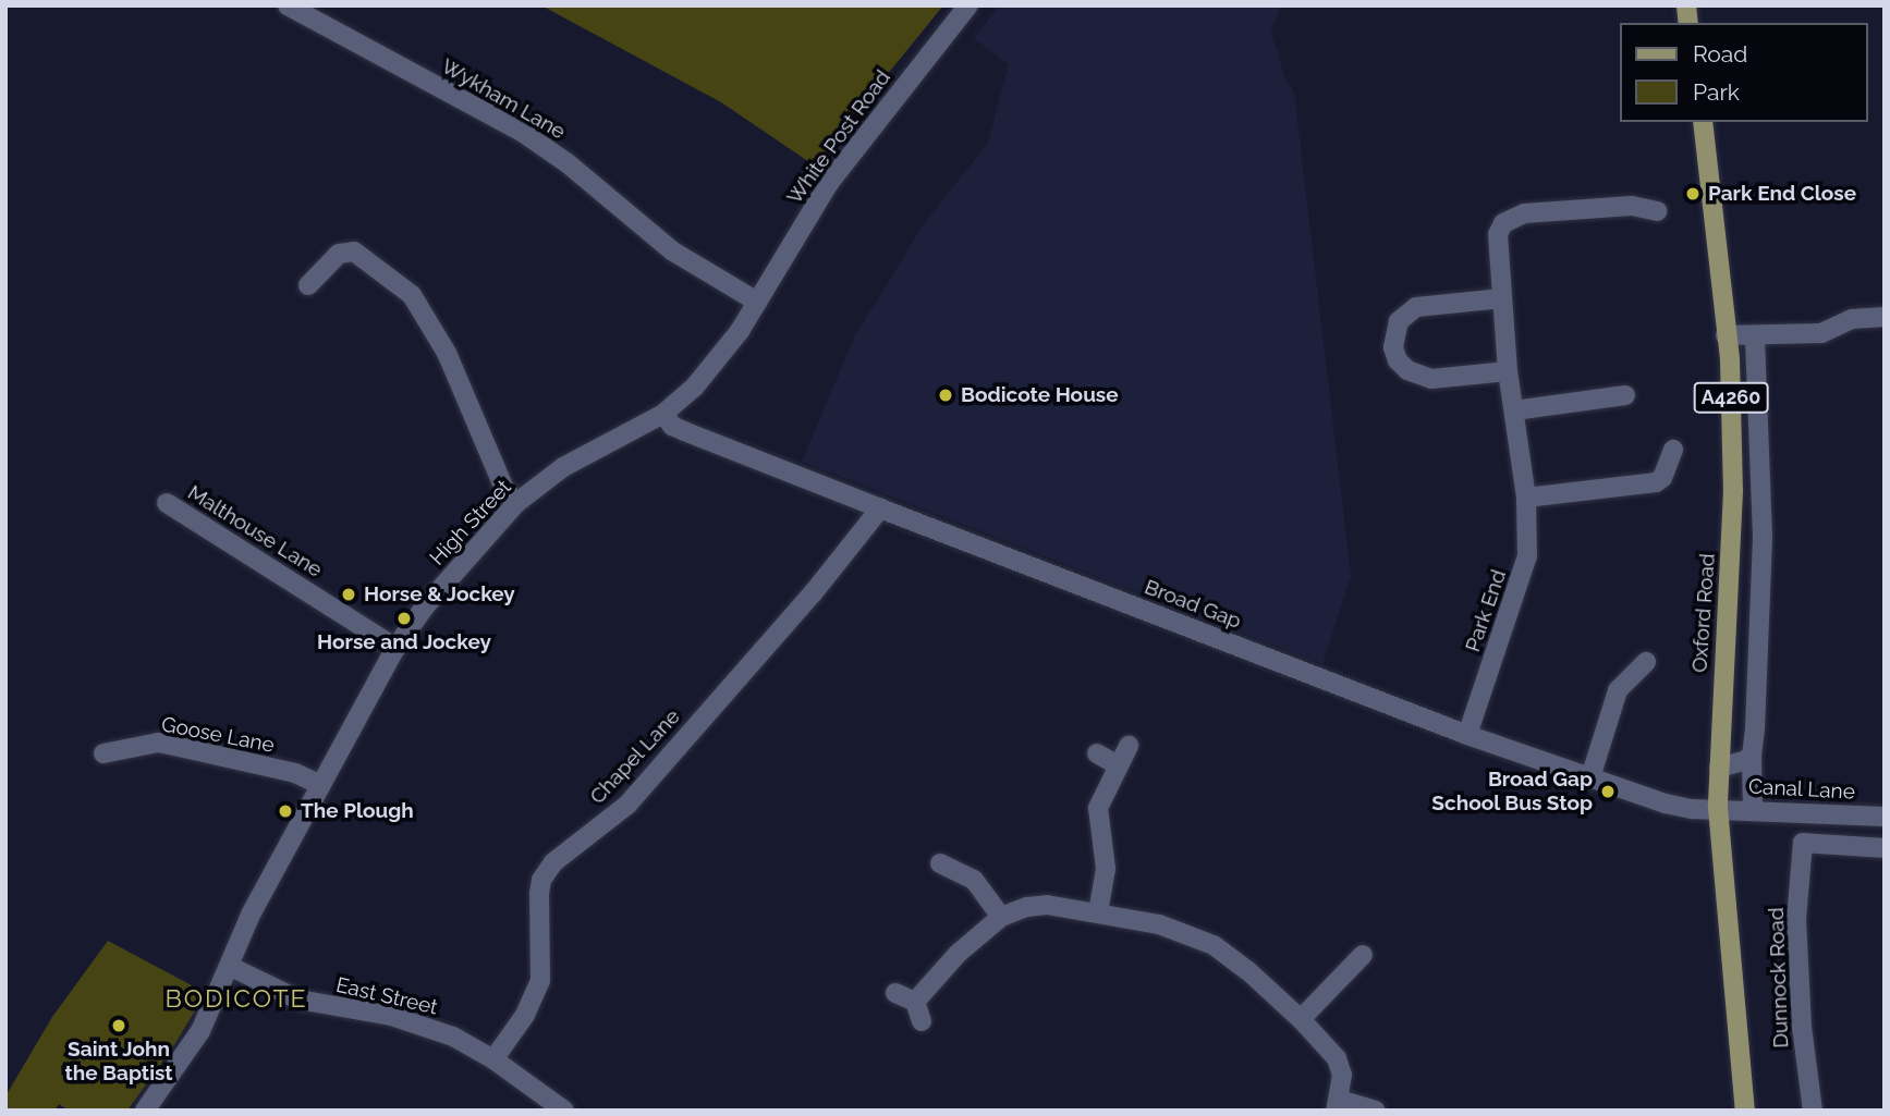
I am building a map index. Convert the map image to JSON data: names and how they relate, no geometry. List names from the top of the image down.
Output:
{
  "streets": {
    "main road": ["A4260", "Oxford Road"],
    "street": [
      "Wykham Lane",
      "White Post Road",
      "High Street",
      "Malthouse Lane",
      "Broad Gap",
      "Park End",
      "Goose Lane",
      "Chapel Lane",
      "Canal Lane",
      "Dunnock Road",
      "East Street"
    ]
  },
  "crossings": [
    ["Wykham Lane", "White Post Road"],
    ["Wykham Lane", "High Street"],
    ["White Post Road", "High Street"],
    ["High Street", "Malthouse Lane"],
    ["High Street", "Broad Gap"],
    ["High Street", "Goose Lane"],
    ["High Street", "East Street"],
    ["Broad Gap", "Park End"],
    ["Broad Gap", "Oxford Road"],
    ["Broad Gap", "Chapel Lane"],
    ["Broad Gap", "Canal Lane"],
    ["Oxford Road", "Canal Lane"],
    ["Chapel Lane", "East Street"]
  ],
  "districts": ["BODICOTE"],
  "places": [
    "Park End Close",
    "Bodicote House",
    "Horse & Jockey",
    "Horse and Jockey",
    "Broad Gap School Bus Stop",
    "The Plough",
    "Saint John the Baptist"
  ],
  "legend": ["Road", "Park"]
}
